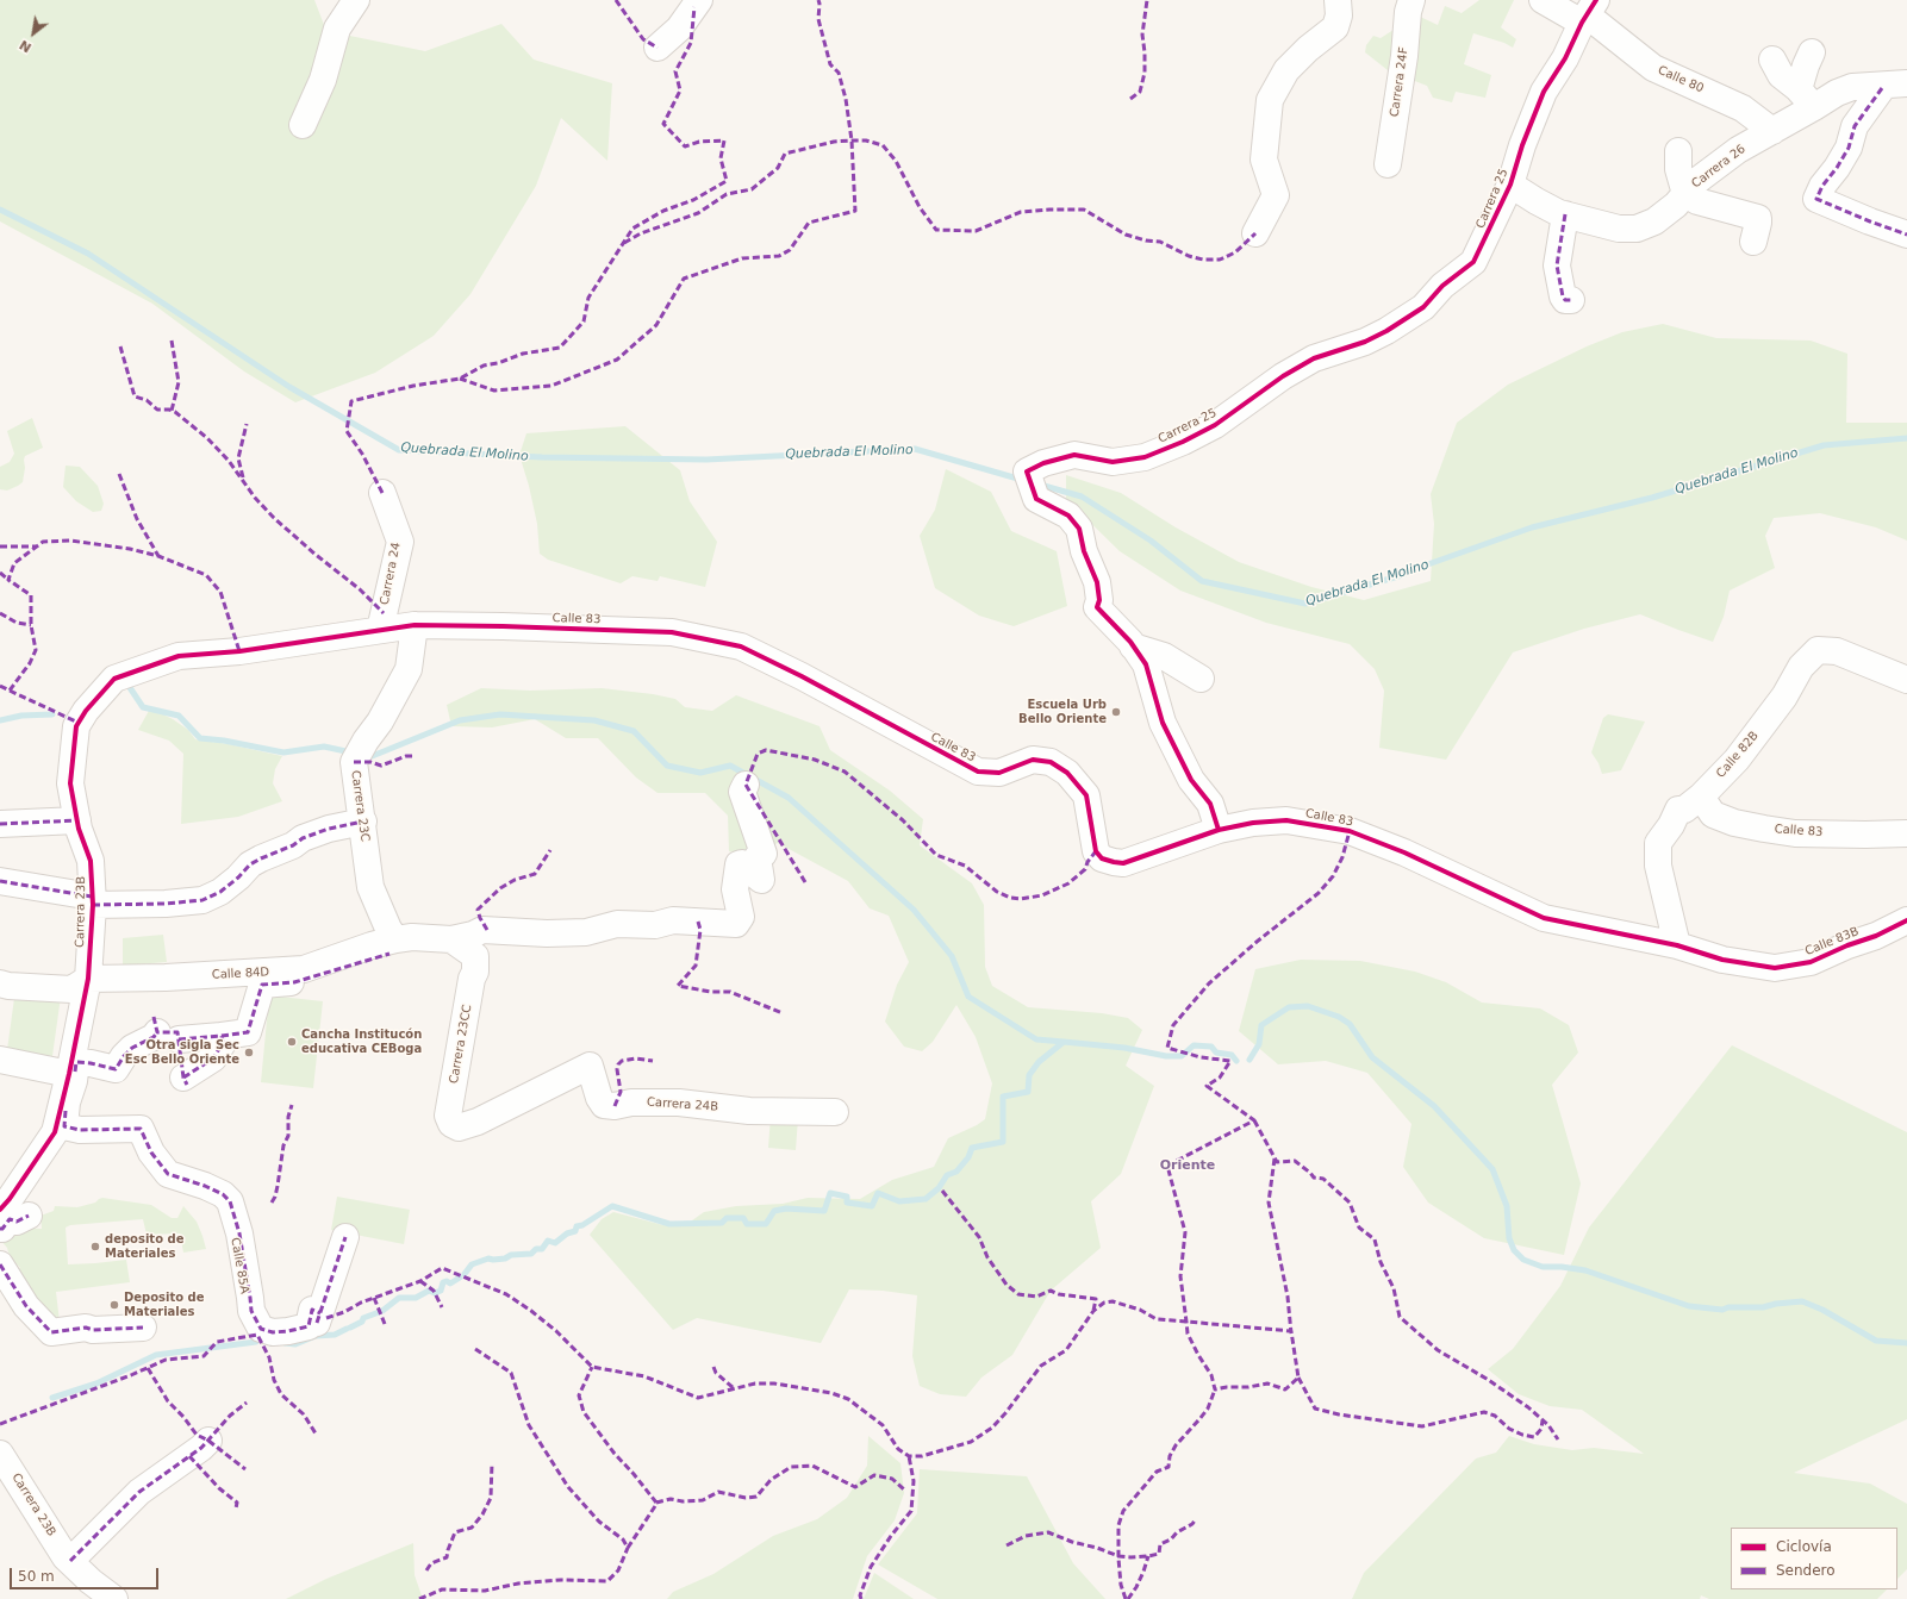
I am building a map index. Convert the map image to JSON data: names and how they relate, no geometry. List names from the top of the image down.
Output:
{
  "streets": {
    "street": [
      "Calle 80",
      "Carrera 24F",
      "Carrera 26",
      "Carrera 25",
      "Carrera 24",
      "Calle 83",
      "Calle 82B",
      "Carrera 23C",
      "Carrera 23B",
      "Calle 83B",
      "Calle 84D",
      "Carrera 23CC",
      "Carrera 24B",
      "Calle 85A"
    ]
  },
  "crossings": [
    ["Calle 80", "Carrera 26"],
    ["Calle 80", "Carrera 25"],
    ["Carrera 26", "Carrera 25"],
    ["Carrera 25", "Calle 83"],
    ["Carrera 24", "Calle 83"],
    ["Calle 83", "Calle 82B"],
    ["Calle 83", "Carrera 23C"],
    ["Calle 83", "Carrera 23B"],
    ["Calle 83", "Calle 83B"],
    ["Calle 82B", "Calle 83B"],
    ["Carrera 23C", "Calle 84D"],
    ["Carrera 23B", "Calle 84D"],
    ["Carrera 23B", "Calle 85A"],
    ["Calle 84D", "Carrera 23CC"],
    ["Carrera 23CC", "Carrera 24B"]
  ],
  "districts": ["Oriente"],
  "water": ["Quebrada El Molino"],
  "places": [
    "Escuela Urb Bello Oriente",
    "Cancha Institucón educativa CEBoga",
    "Otra sigla Sec Esc Bello Oriente",
    "deposito de Materiales",
    "Deposito de Materiales"
  ],
  "legend": ["Ciclovía", "Sendero"],
  "scale_bar": "50 m",
  "north": "bottom left"
}
